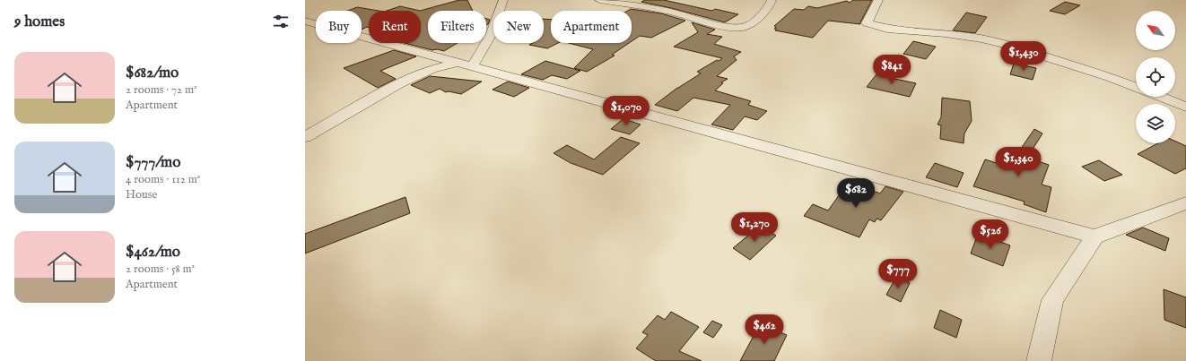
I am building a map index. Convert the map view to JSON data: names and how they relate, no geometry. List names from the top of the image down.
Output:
{
  "north": "top left",
  "page": {
    "heading": "9 homes",
    "chip": [
      "Buy",
      "Rent",
      "Filters",
      "New",
      "Apartment"
    ],
    "price": [
      "$1,430",
      "$841",
      "$1,070",
      "$1,340",
      "$682",
      "$1,270",
      "$526",
      "$777",
      "$462"
    ],
    "list": [
      {
        "name": "$682/mo",
        "note": "2 rooms · 72 m² · Apartment"
      },
      {
        "name": "$777/mo",
        "note": "4 rooms · 112 m² · House"
      },
      {
        "name": "$462/mo",
        "note": "2 rooms · 58 m² · Apartment"
      }
    ]
  }
}
